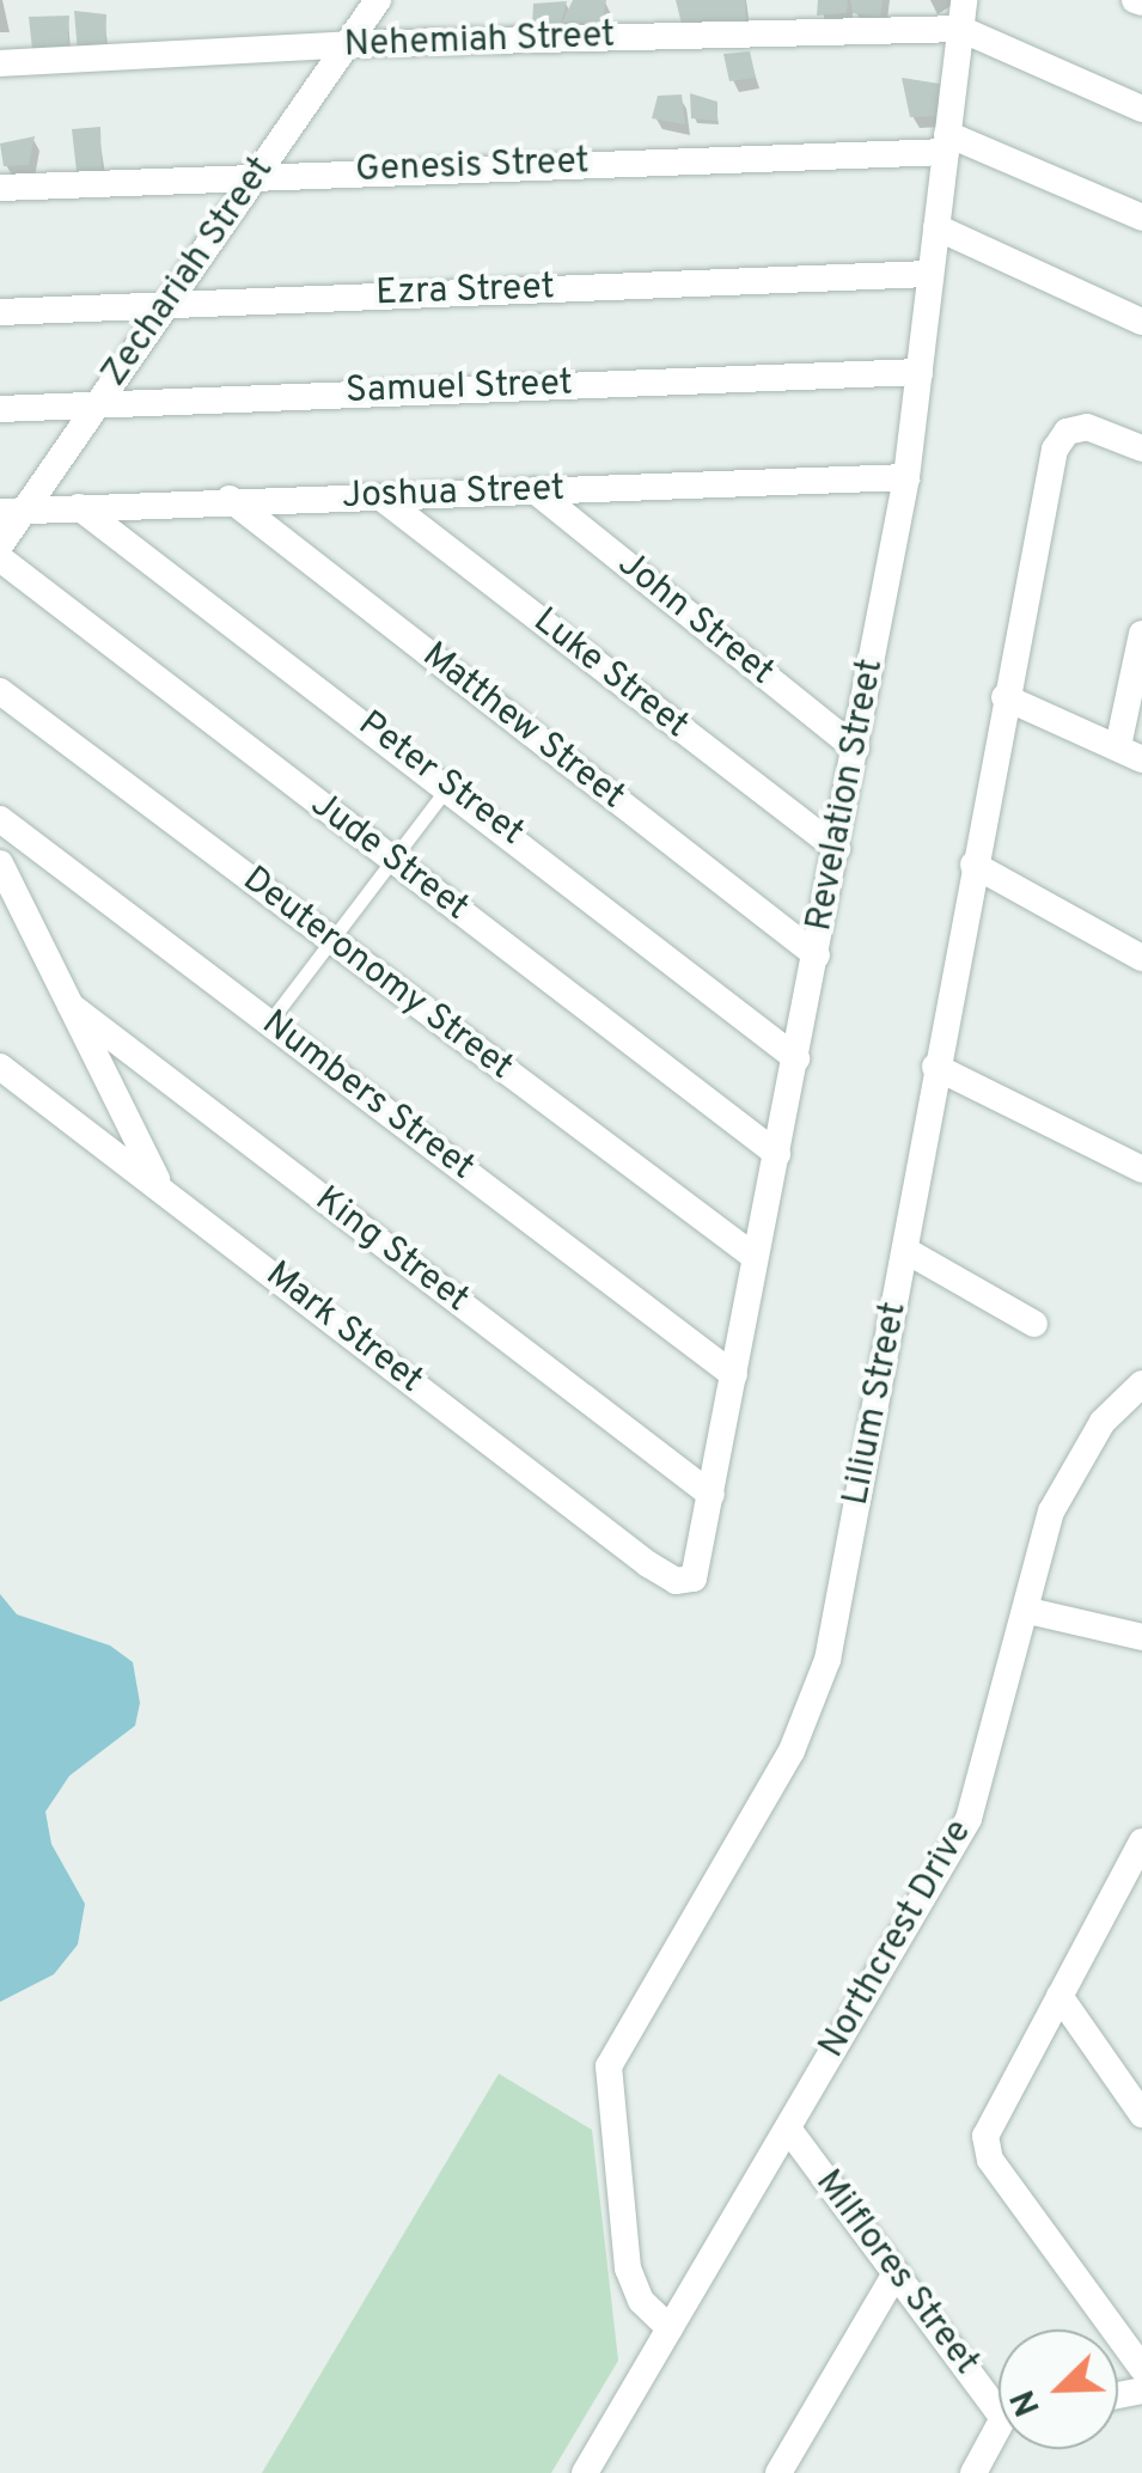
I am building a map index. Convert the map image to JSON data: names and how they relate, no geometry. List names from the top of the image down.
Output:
{
  "streets": {
    "street": [
      "Nehemiah Street",
      "Genesis Street",
      "Zechariah Street",
      "Ezra Street",
      "Samuel Street",
      "Joshua Street",
      "John Street",
      "Luke Street",
      "Matthew Street",
      "Peter Street",
      "Revelation Street",
      "Jude Street",
      "Deuteronomy Street",
      "Numbers Street",
      "King Street",
      "Mark Street",
      "Lilium Street",
      "Northcrest Drive",
      "Milflores Street"
    ]
  },
  "crossings": [
    ["Nehemiah Street", "Zechariah Street"],
    ["Nehemiah Street", "Revelation Street"],
    ["Genesis Street", "Zechariah Street"],
    ["Genesis Street", "Revelation Street"],
    ["Zechariah Street", "Ezra Street"],
    ["Zechariah Street", "Samuel Street"],
    ["Zechariah Street", "Joshua Street"],
    ["Ezra Street", "Revelation Street"],
    ["Samuel Street", "Revelation Street"],
    ["Joshua Street", "John Street"],
    ["Joshua Street", "Luke Street"],
    ["Joshua Street", "Matthew Street"],
    ["Joshua Street", "Peter Street"],
    ["Joshua Street", "Revelation Street"],
    ["John Street", "Revelation Street"],
    ["Luke Street", "Revelation Street"],
    ["Matthew Street", "Revelation Street"],
    ["Peter Street", "Revelation Street"],
    ["Revelation Street", "Jude Street"],
    ["Revelation Street", "Deuteronomy Street"],
    ["Revelation Street", "Numbers Street"],
    ["Revelation Street", "King Street"],
    ["Revelation Street", "Mark Street"],
    ["Lilium Street", "Northcrest Drive"],
    ["Northcrest Drive", "Milflores Street"]
  ],
  "north": "bottom left"
}
